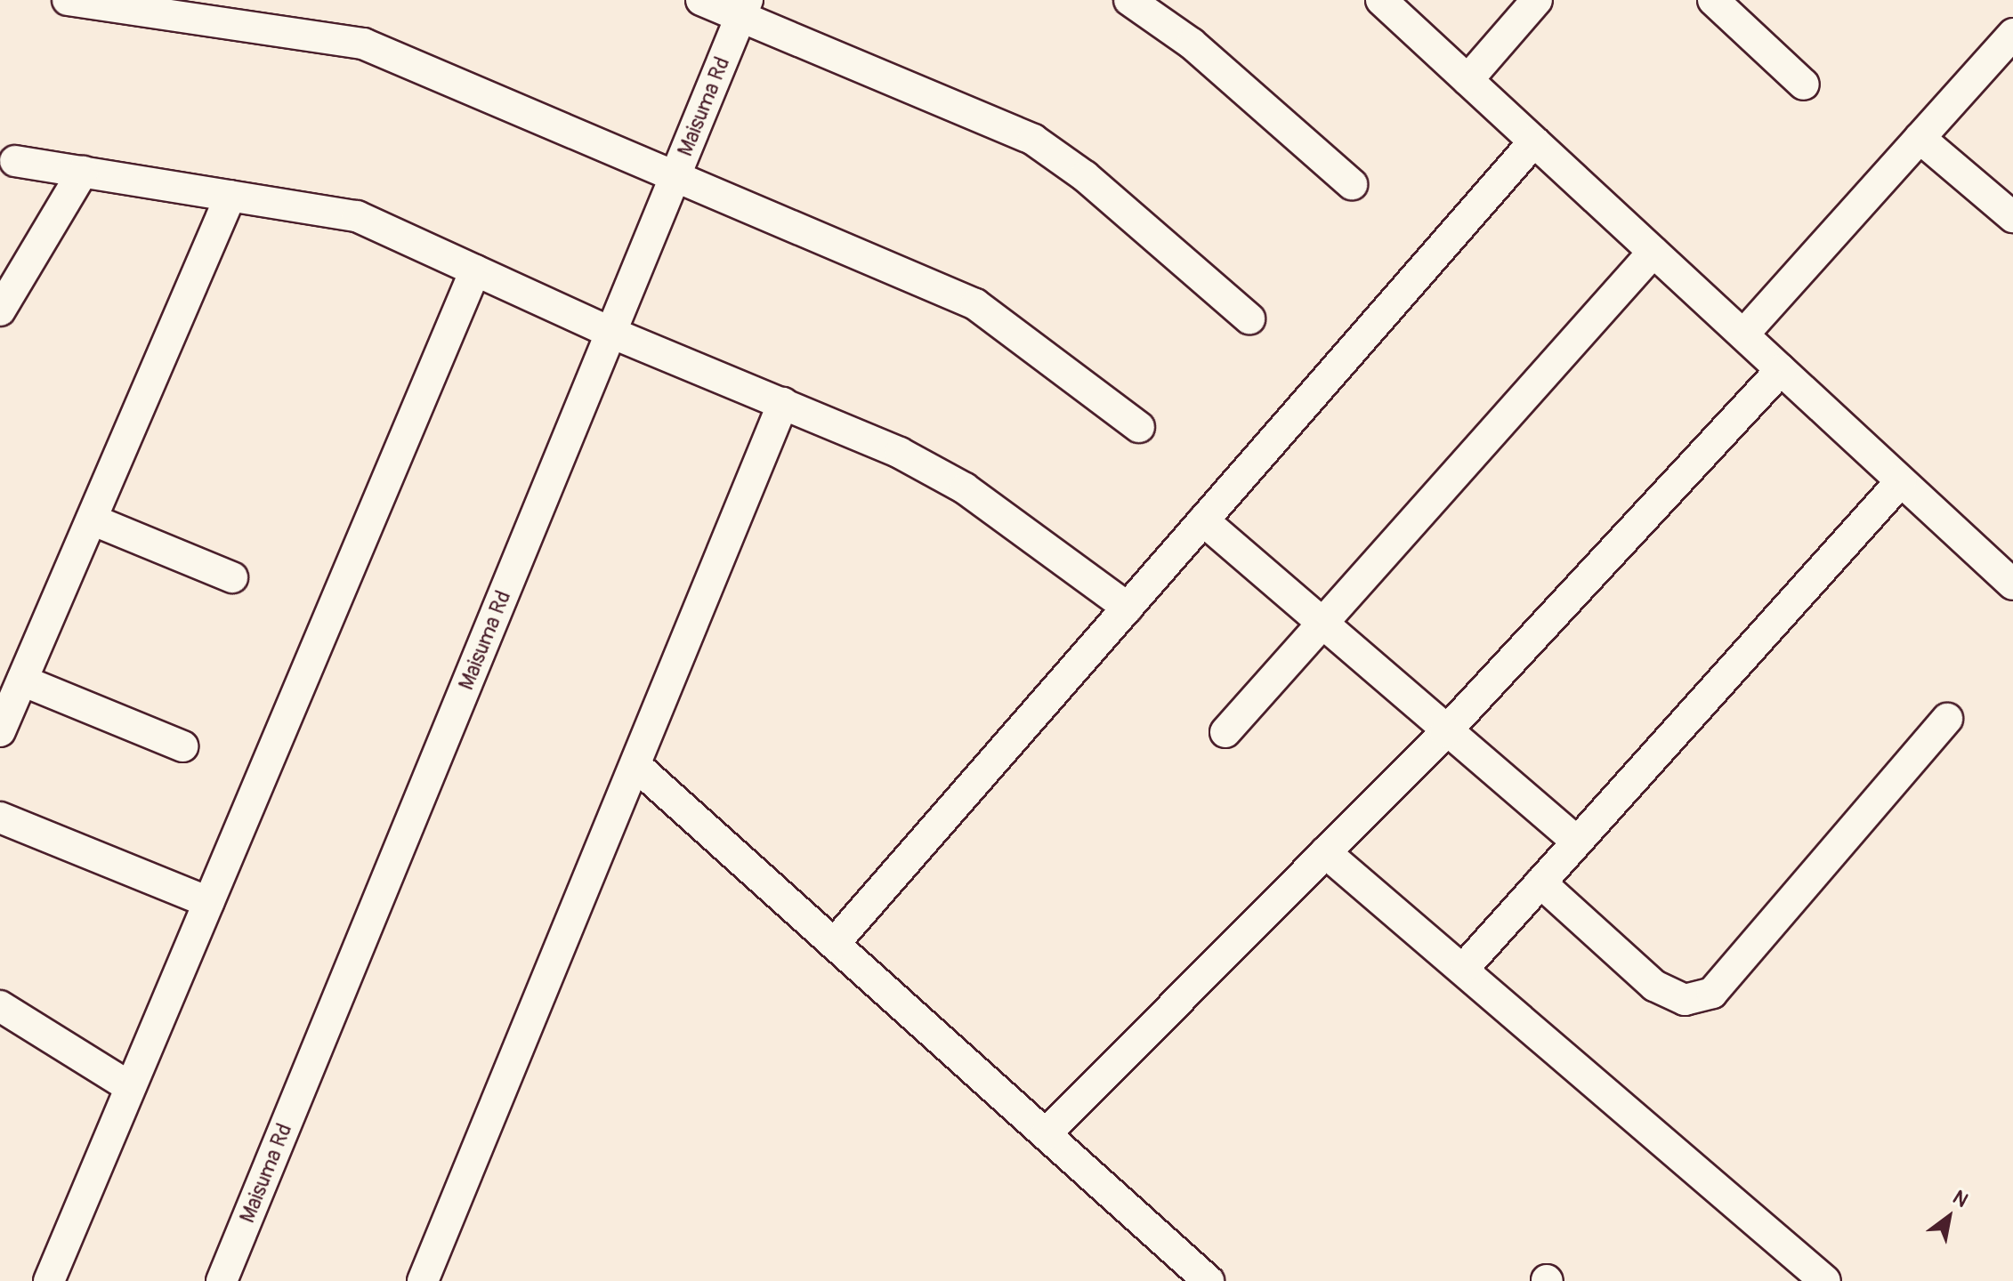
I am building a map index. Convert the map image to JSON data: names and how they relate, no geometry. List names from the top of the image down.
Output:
{
  "streets": {
    "street": ["Maisuma Rd"]
  },
  "north": "top right"
}
